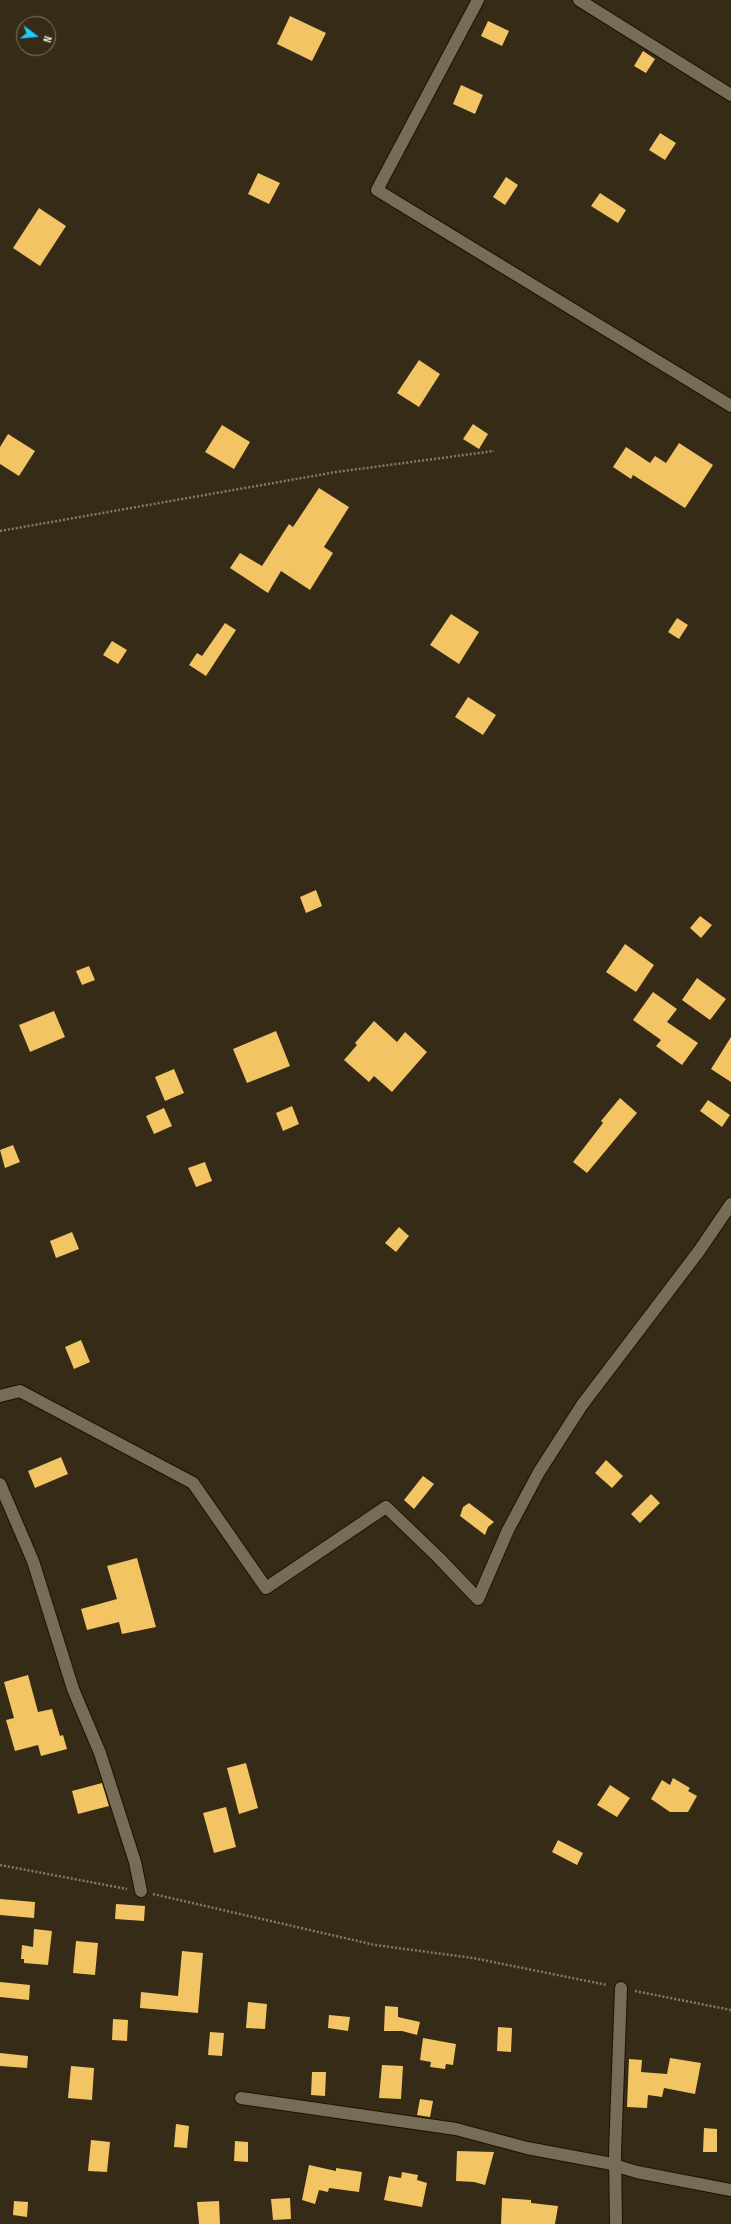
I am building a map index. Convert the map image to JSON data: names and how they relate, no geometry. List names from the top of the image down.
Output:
{
  "north": "right"
}
